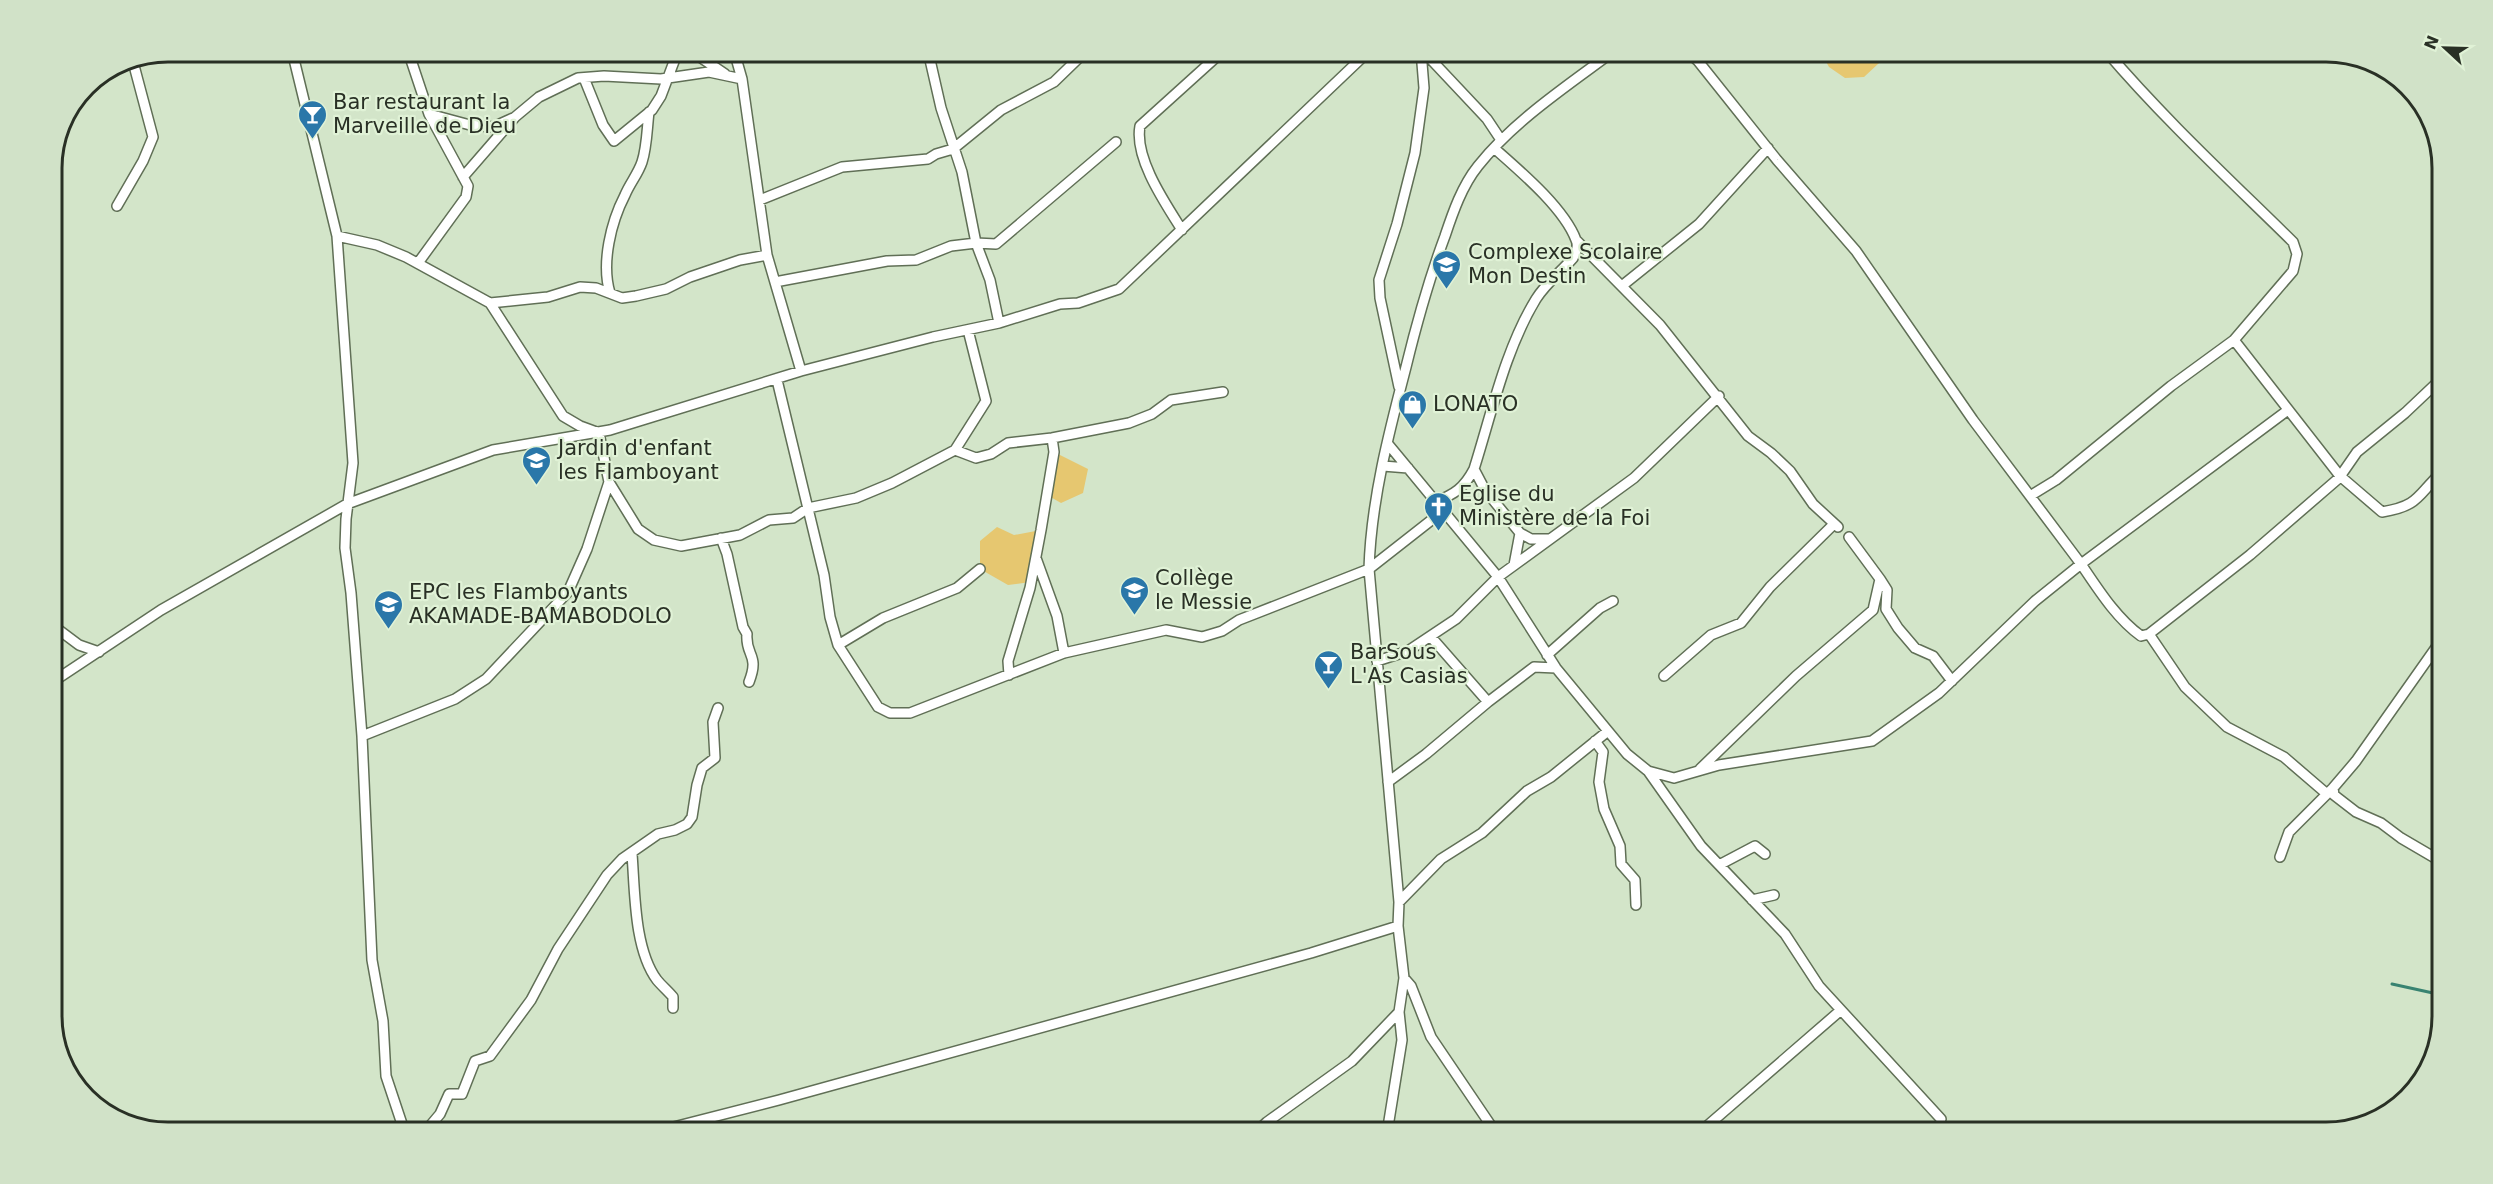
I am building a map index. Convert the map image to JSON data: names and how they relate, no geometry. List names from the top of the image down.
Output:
{
  "places": {
    "bar": ["Bar restaurant la Marveille de Dieu", "BarSous L'As Casias"],
    "school or university": [
      "Complexe Scolaire Mon Destin",
      "Jardin d'enfant les Flamboyant",
      "Collège le Messie",
      "EPC les Flamboyants AKAMADE-BAMABODOLO"
    ],
    "shop": ["LONATO"],
    "church": ["Eglise du Ministère de la Foi"]
  },
  "north": "left"
}
